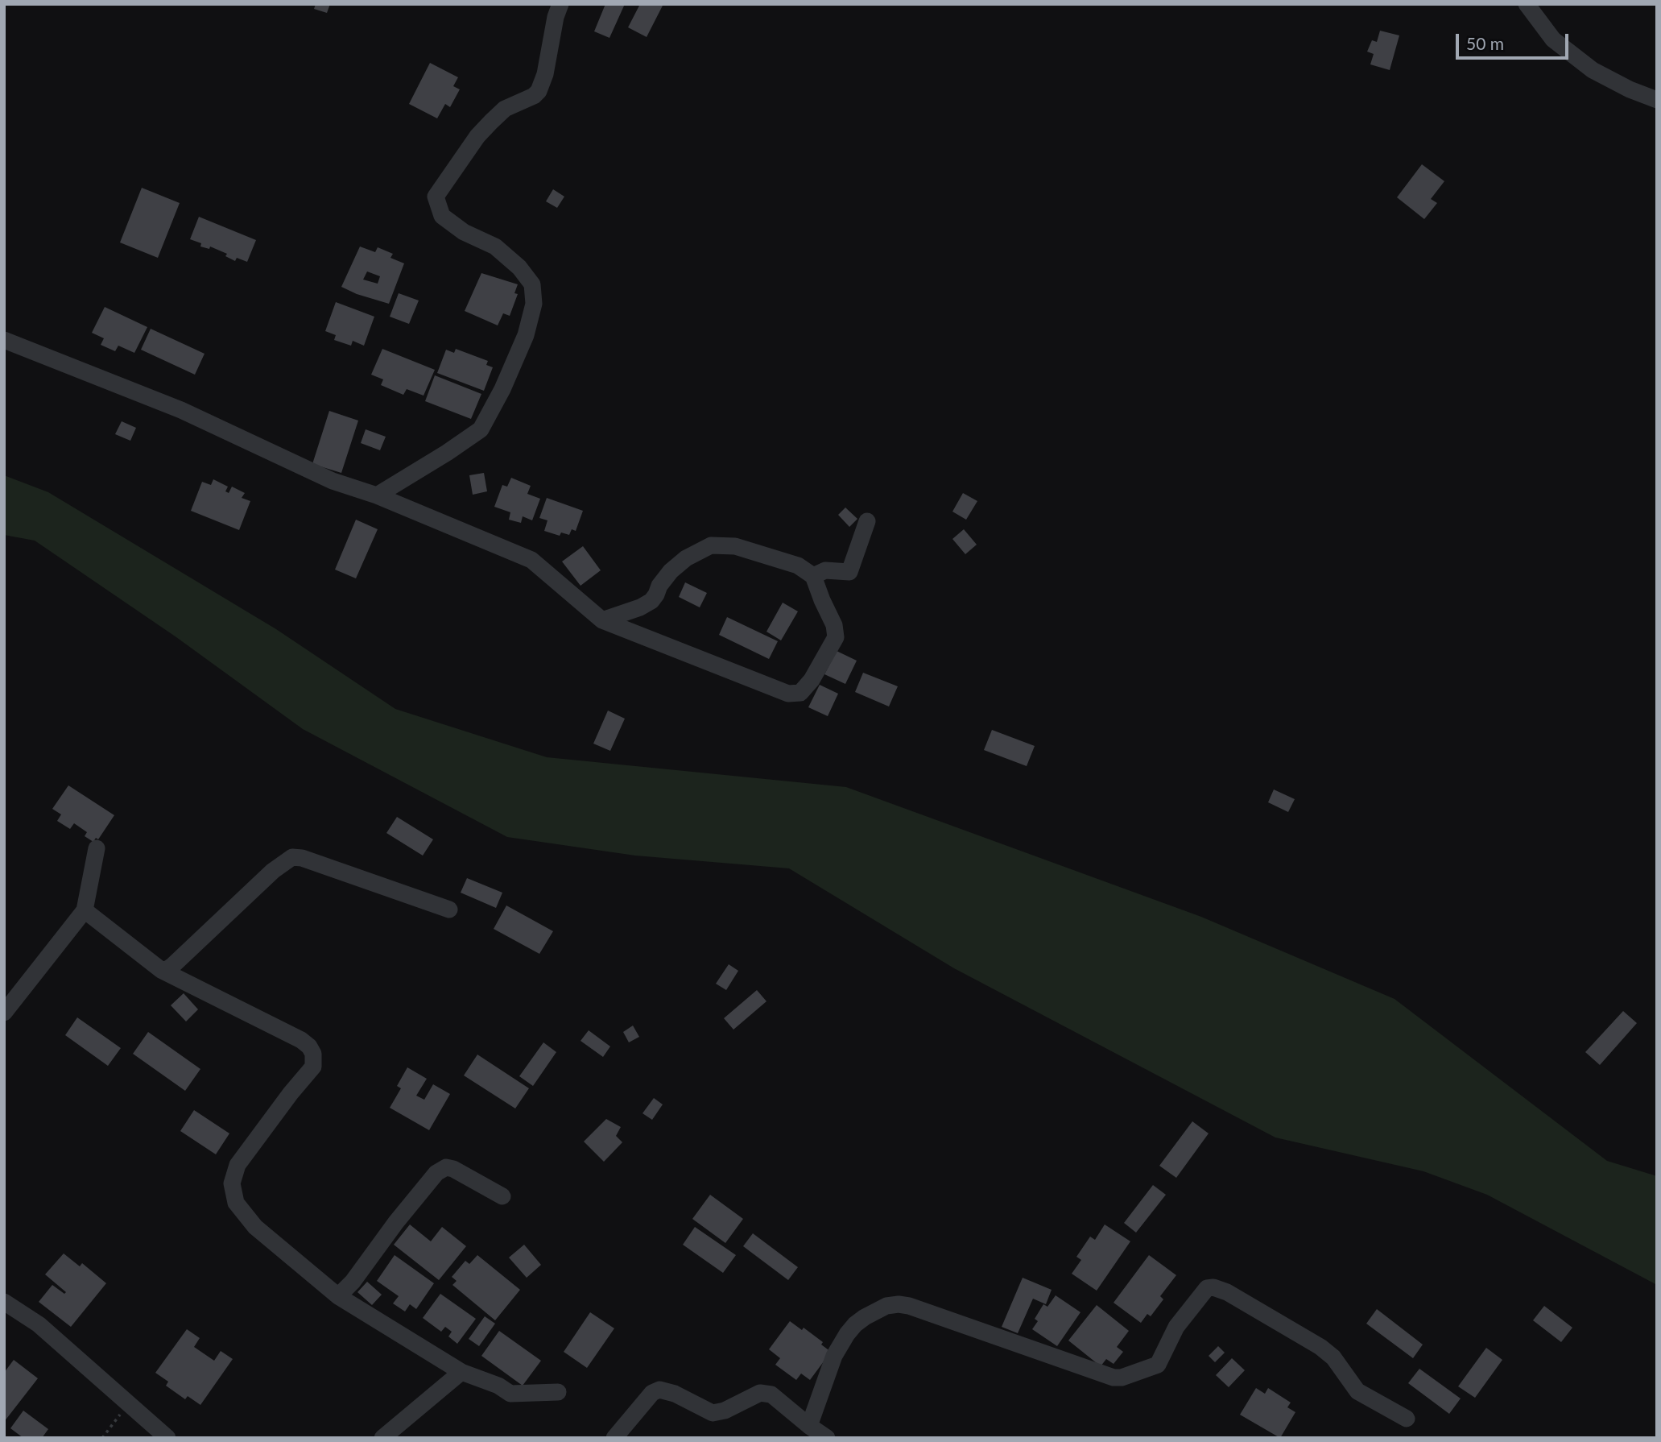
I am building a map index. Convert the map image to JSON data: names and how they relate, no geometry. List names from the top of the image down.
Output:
{
  "scale_bar": "50 m"
}
